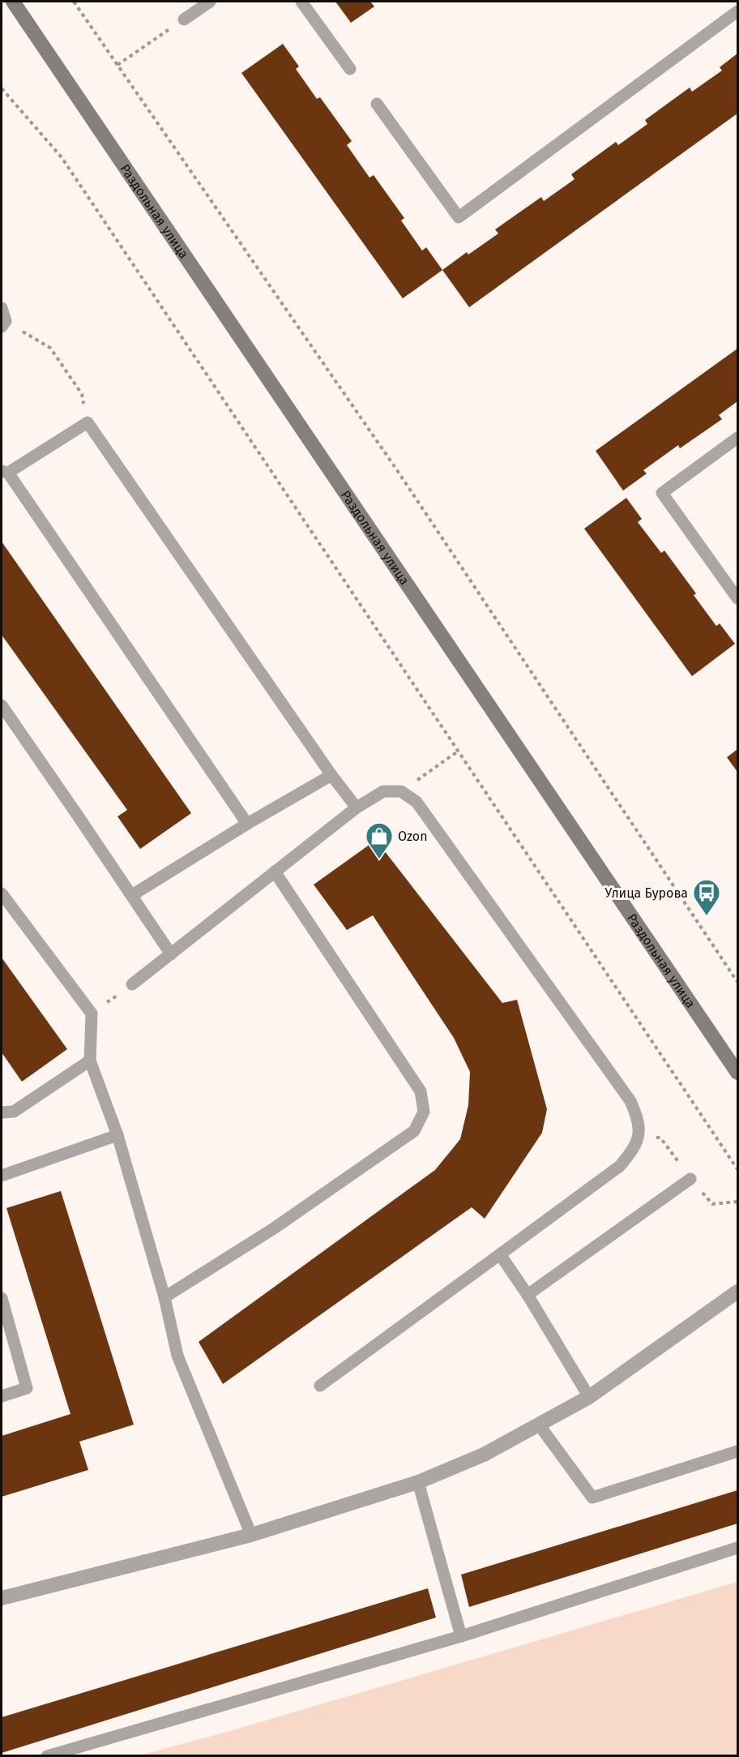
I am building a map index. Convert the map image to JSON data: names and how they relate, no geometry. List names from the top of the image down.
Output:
{
  "streets": {
    "main road": ["Раздольная улица"]
  },
  "places": {
    "shop": ["Ozon"],
    "bus stop": ["Улица Бурова"]
  }
}
